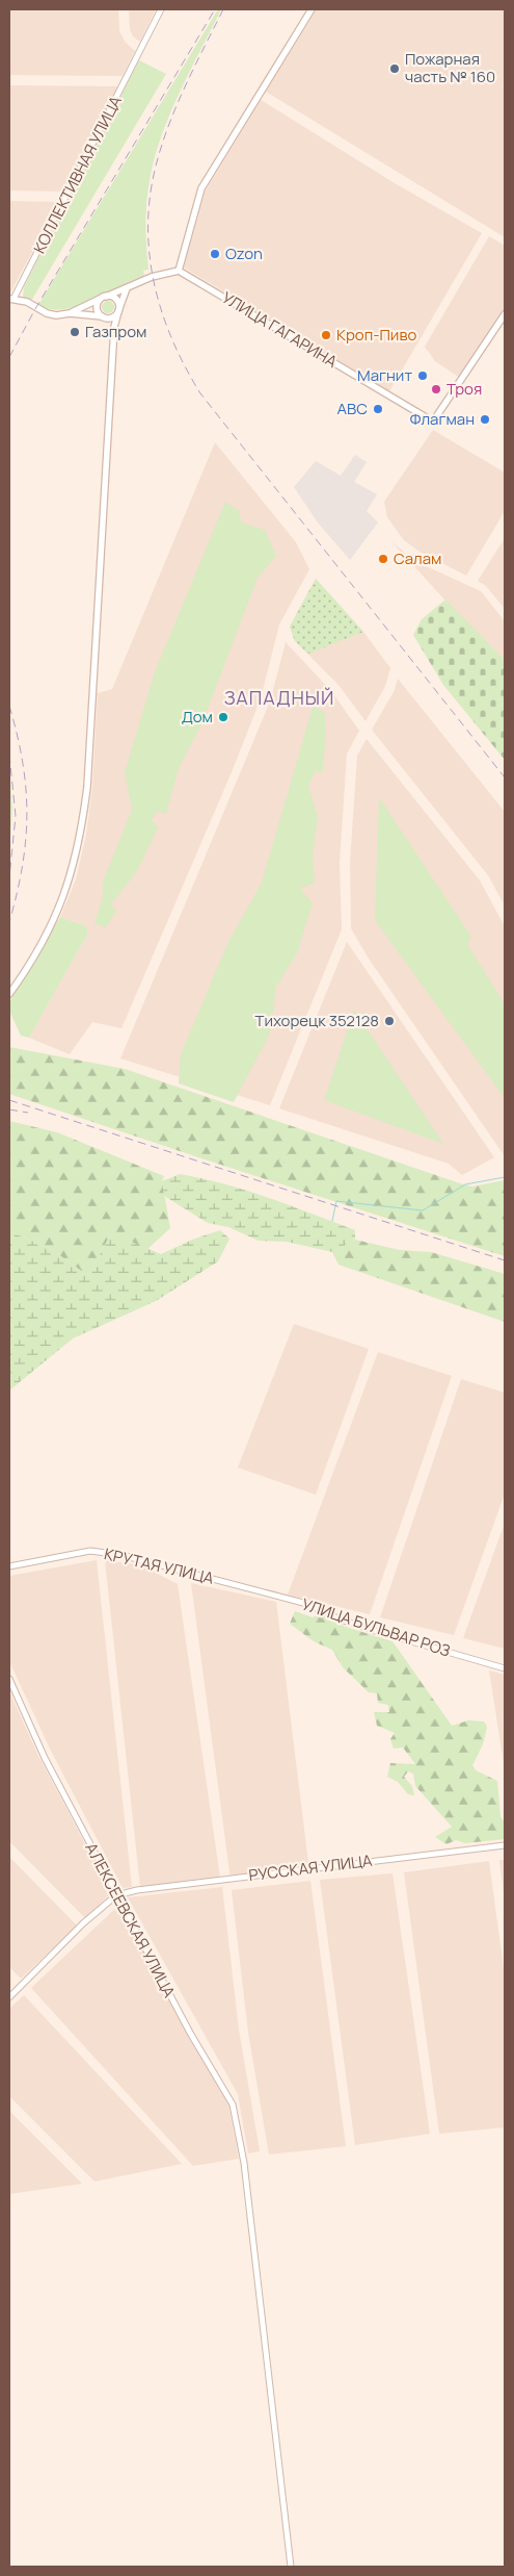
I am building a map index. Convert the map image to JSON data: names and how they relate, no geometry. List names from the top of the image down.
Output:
{
  "streets": {
    "main road": ["УЛИЦА ГАГАРИНА"],
    "street": [
      "КОЛЛЕКТИВНАЯ УЛИЦА",
      "КРУТАЯ УЛИЦА",
      "УЛИЦА БУЛЬВАР РОЗ",
      "РУССКАЯ УЛИЦА",
      "АЛЕКСЕЕВСКАЯ УЛИЦА"
    ]
  },
  "crossings": [
    ["КРУТАЯ УЛИЦА", "УЛИЦА БУЛЬВАР РОЗ"],
    ["РУССКАЯ УЛИЦА", "АЛЕКСЕЕВСКАЯ УЛИЦА"]
  ],
  "districts": ["ЗАПАДНЫЙ"],
  "places": [
    "Пожарная часть № 160",
    "Ozon",
    "Газпром",
    "Кроп-Пиво",
    "Магнит",
    "Троя",
    "ABC",
    "Флагман",
    "Салам",
    "Дом",
    "Тихорецк 352128"
  ]
}
